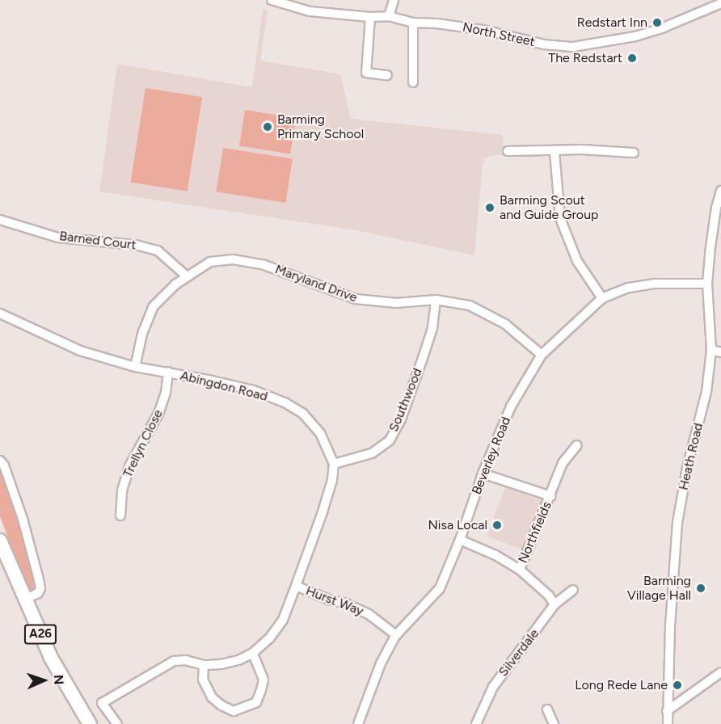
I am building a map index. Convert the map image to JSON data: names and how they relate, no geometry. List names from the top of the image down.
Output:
{
  "streets": {
    "main road": ["A26"],
    "street": [
      "North Street",
      "Barned Court",
      "Maryland Drive",
      "Abingdon Road",
      "Southwood",
      "Trellyn Close",
      "Beverley Road",
      "Heath Road",
      "Northfields",
      "Hurst Way",
      "Silverdale"
    ]
  },
  "crossings": [
    ["Barned Court", "Maryland Drive"],
    ["Maryland Drive", "Abingdon Road"],
    ["Maryland Drive", "Southwood"],
    ["Maryland Drive", "Beverley Road"],
    ["Abingdon Road", "Southwood"],
    ["Abingdon Road", "Trellyn Close"],
    ["Beverley Road", "Heath Road"],
    ["Beverley Road", "Northfields"],
    ["Beverley Road", "Hurst Way"]
  ],
  "places": [
    "Redstart Inn",
    "The Redstart",
    "Barming Primary School",
    "Barming Scout and Guide Group",
    "Nisa Local",
    "Barming Village Hall",
    "Long Rede Lane"
  ],
  "north": "right"
}
